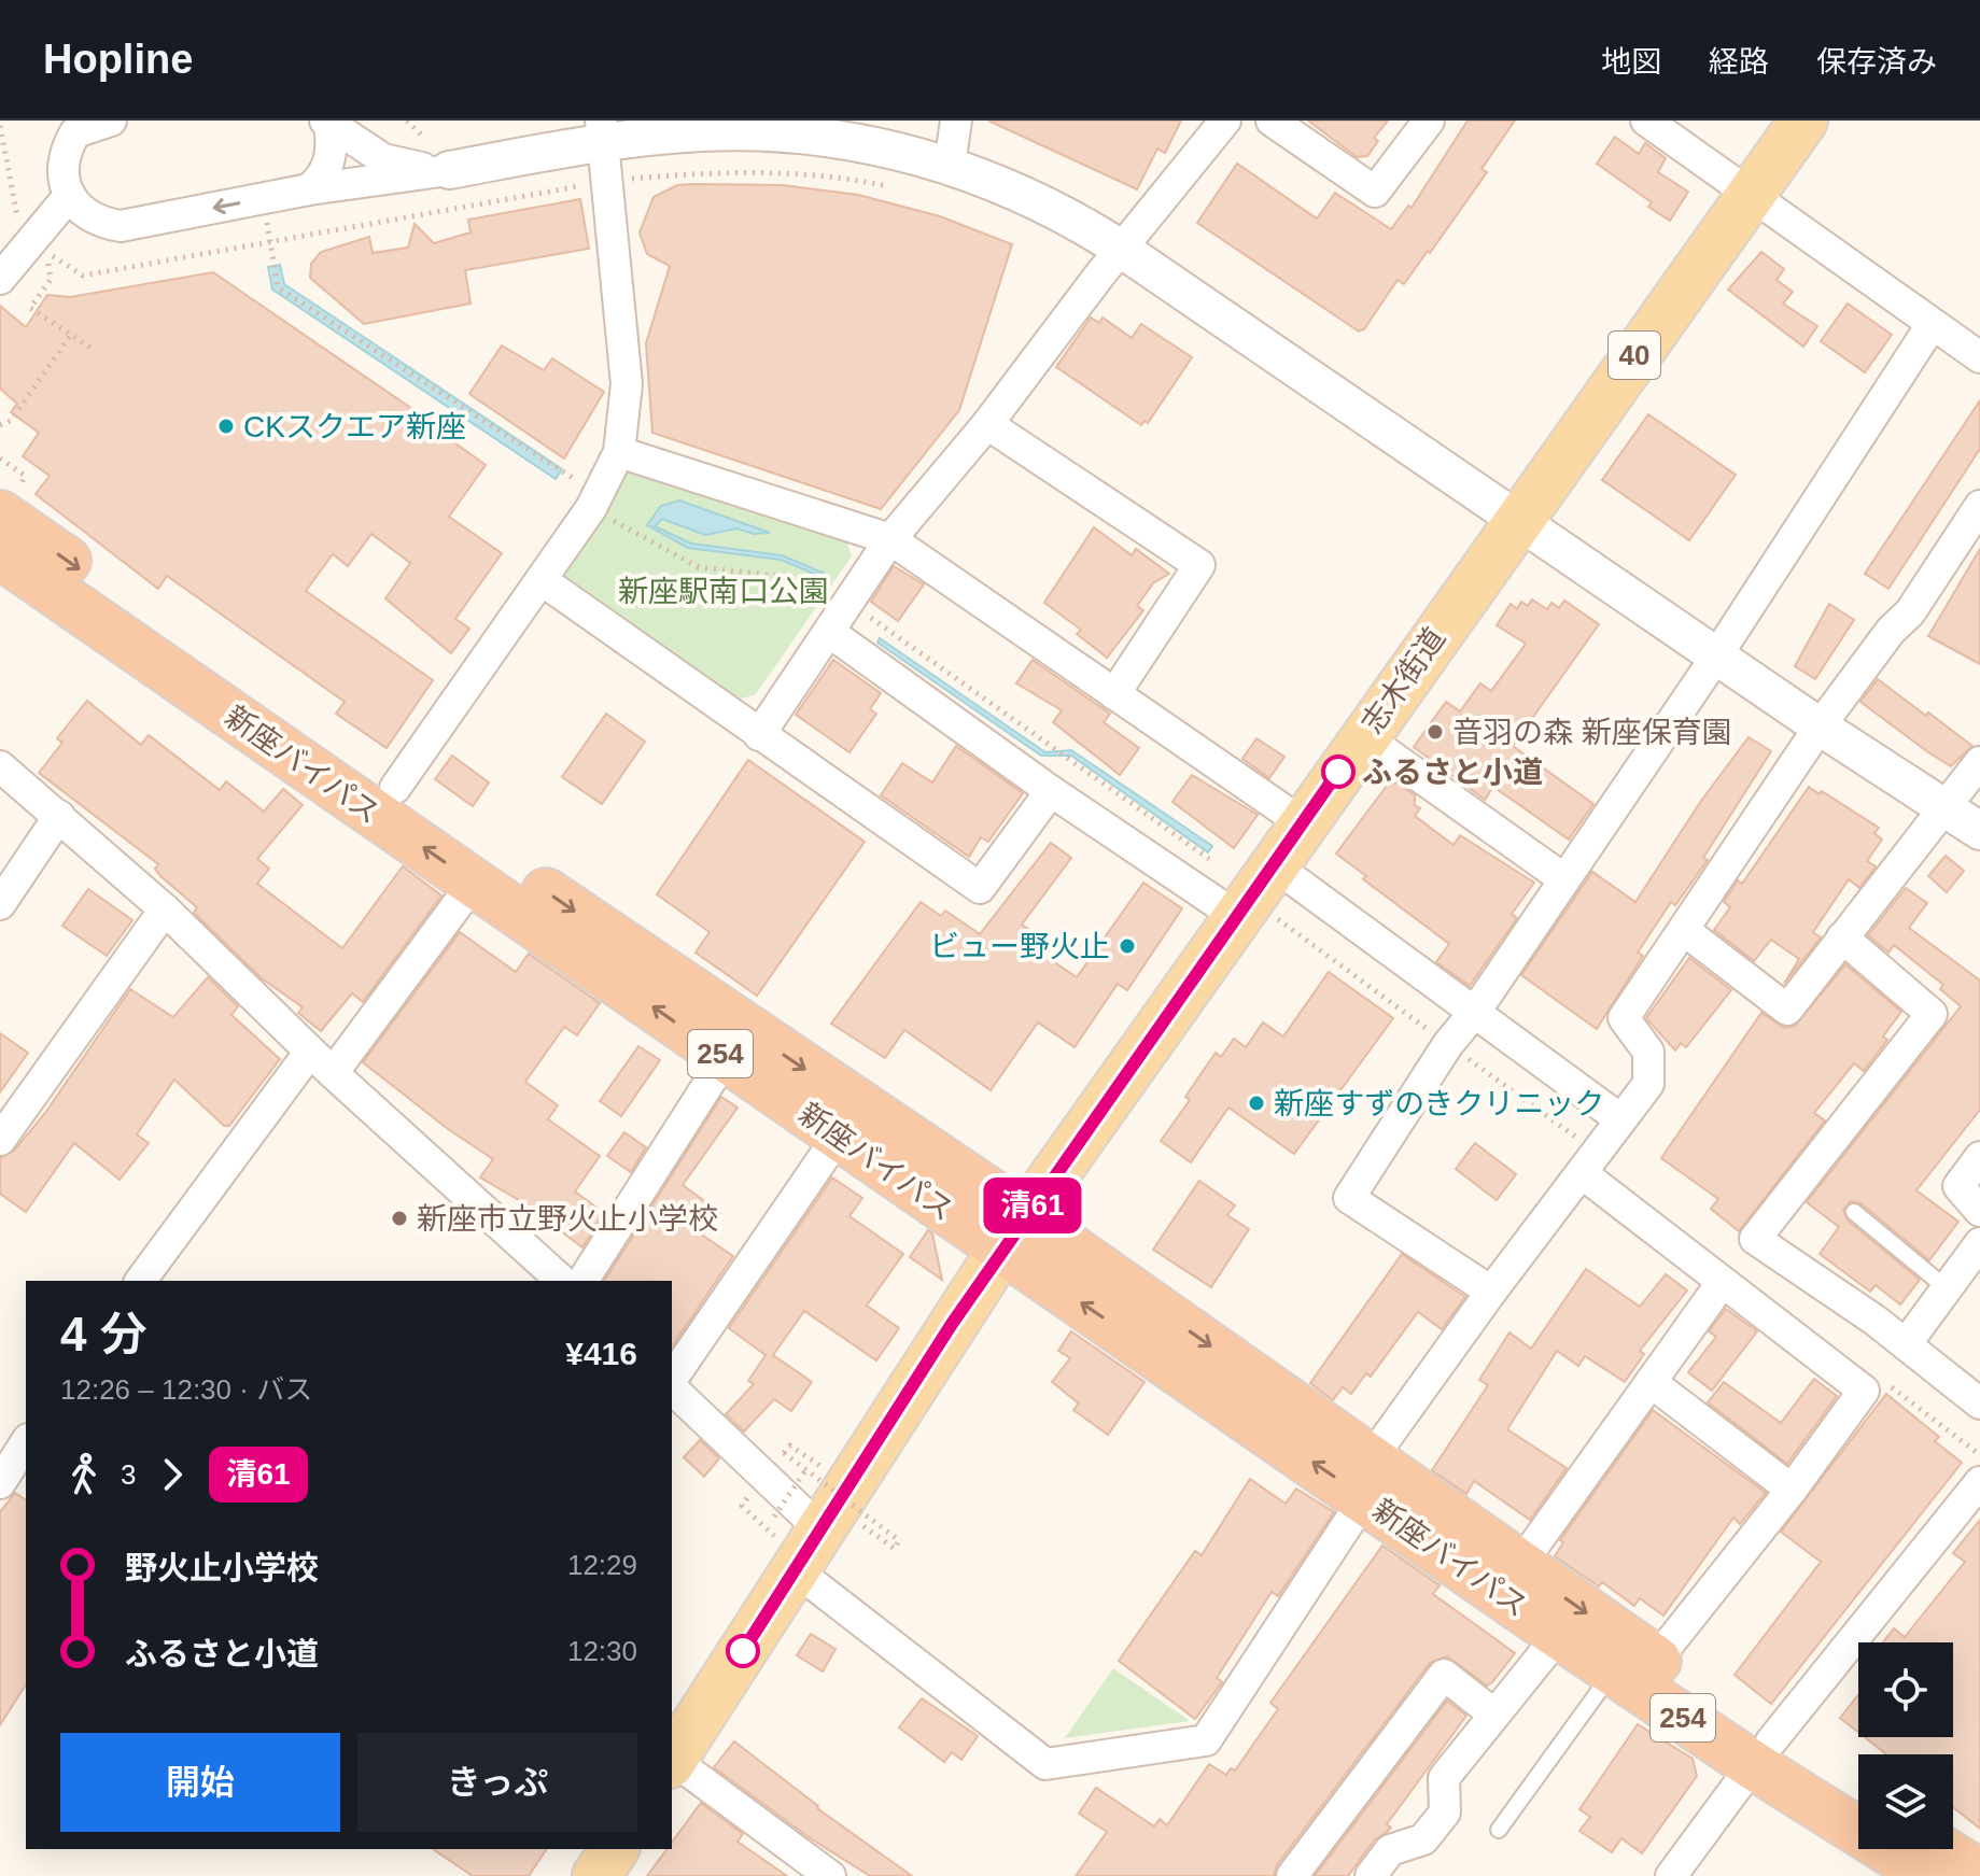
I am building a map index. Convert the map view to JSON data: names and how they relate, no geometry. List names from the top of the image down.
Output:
{
  "streets": {
    "highway": ["新座バイパス", "254"],
    "main road": ["40", "志木街道"]
  },
  "crossings": [
    ["志木街道", "新座バイパス"]
  ],
  "parks": ["新座駅南口公園"],
  "places": [
    "CKスクエア新座",
    "音羽の森 新座保育園",
    "ふるさと小道",
    "ビュー野火止",
    "新座すずのきクリニック",
    "新座市立野火止小学校"
  ],
  "lines": ["bus line 清61"],
  "page": {
    "header": "Hopline",
    "nav": ["地図", "経路", "保存済み"],
    "on_map": "清61",
    "heading": ["4 分", "12:26 – 12:30 · バス", "¥416"],
    "legs": ["3", "清61"],
    "list": [
      {
        "name": "野火止小学校",
        "value": "12:29"
      },
      {
        "name": "ふるさと小道",
        "value": "12:30"
      }
    ],
    "buttons": ["開始", "きっぷ"]
  }
}
